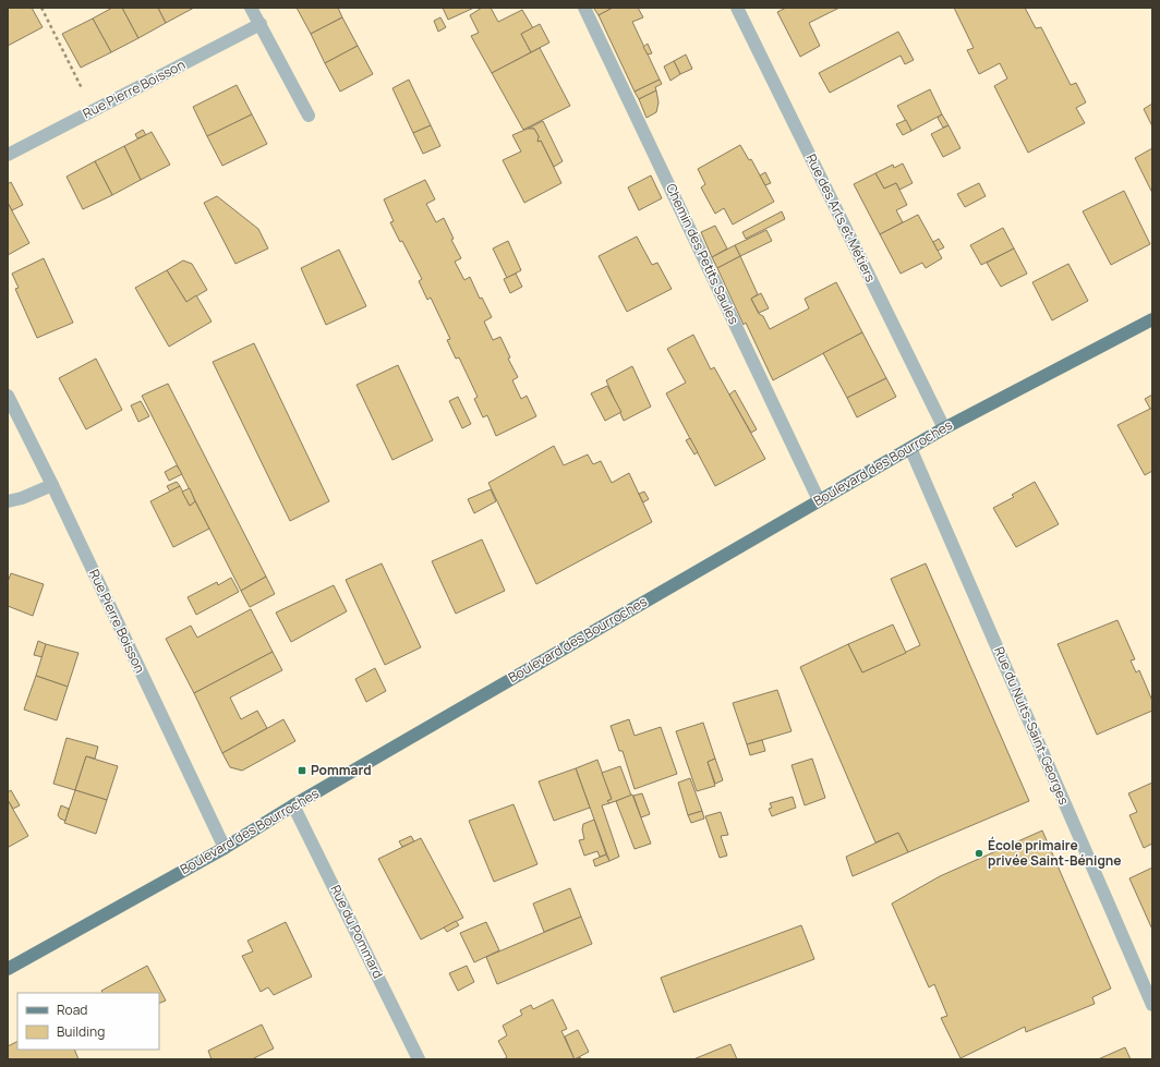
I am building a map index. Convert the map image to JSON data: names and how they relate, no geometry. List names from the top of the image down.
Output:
{
  "streets": {
    "main road": ["Boulevard des Bourroches"],
    "street": [
      "Rue Pierre Boisson",
      "Rue des Arts et Métiers",
      "Chemin des Petits Saules",
      "Rue du Nuits-Saint-Georges",
      "Rue du Pommard"
    ]
  },
  "crossings": [
    ["Rue Pierre Boisson", "Boulevard des Bourroches"],
    ["Rue des Arts et Métiers", "Boulevard des Bourroches"],
    ["Chemin des Petits Saules", "Boulevard des Bourroches"],
    ["Boulevard des Bourroches", "Rue du Nuits-Saint-Georges"],
    ["Boulevard des Bourroches", "Rue du Pommard"]
  ],
  "places": {
    "transit": ["Pommard"],
    "other": ["École primaire privée Saint-Bénigne"]
  },
  "legend": ["Road", "Building"]
}
